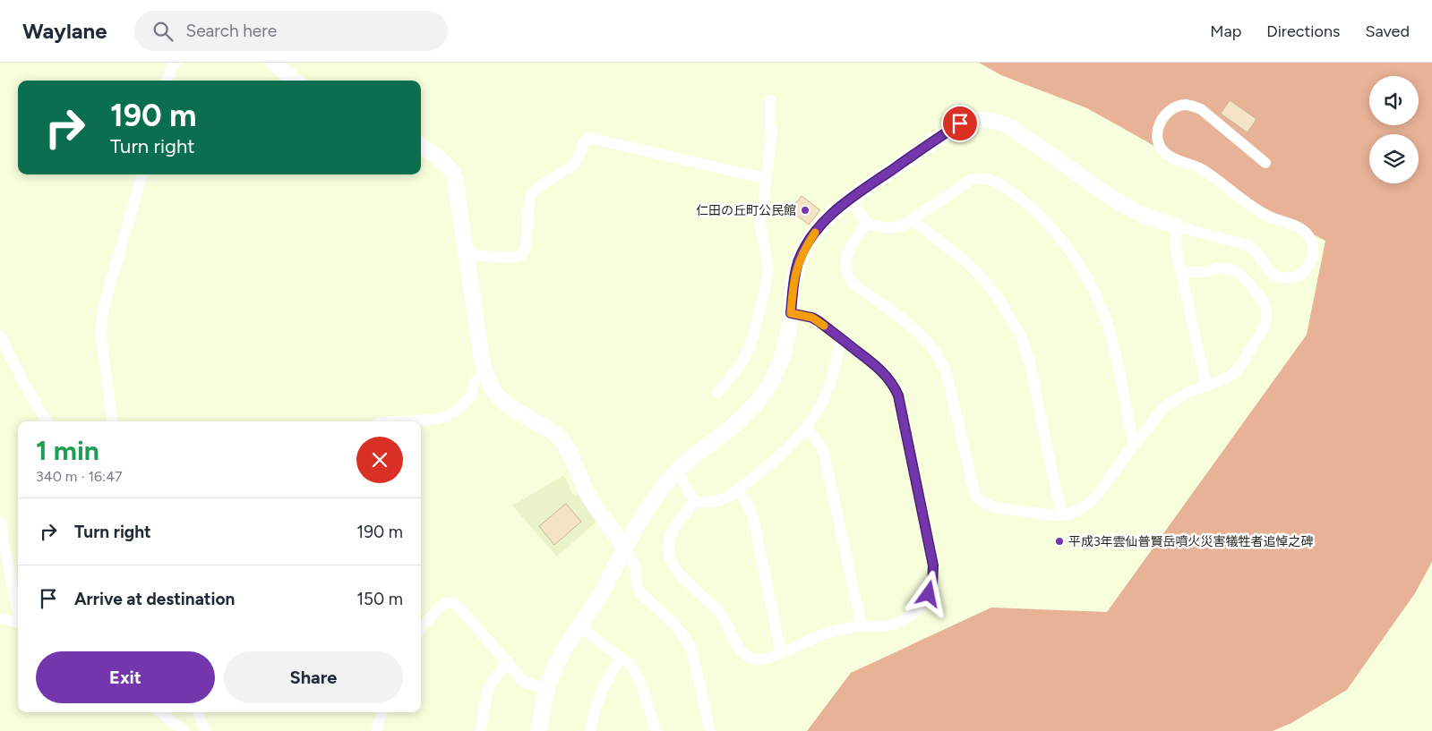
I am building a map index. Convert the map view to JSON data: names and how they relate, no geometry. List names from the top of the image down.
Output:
{
  "places": ["仁田の丘町公民館", "平成3年雲仙普賢岳噴火災害犠牲者追悼之碑"],
  "page": {
    "header": "Waylane",
    "search": "Search here",
    "nav": ["Map", "Directions", "Saved"],
    "turn": ["190 m", "Turn right"],
    "heading": ["1 min", "340 m · 16:47"],
    "list": [
      {
        "name": "Turn right",
        "value": "190 m"
      },
      {
        "name": "Arrive at destination",
        "value": "150 m"
      }
    ],
    "buttons": ["Exit", "Share"]
  }
}
